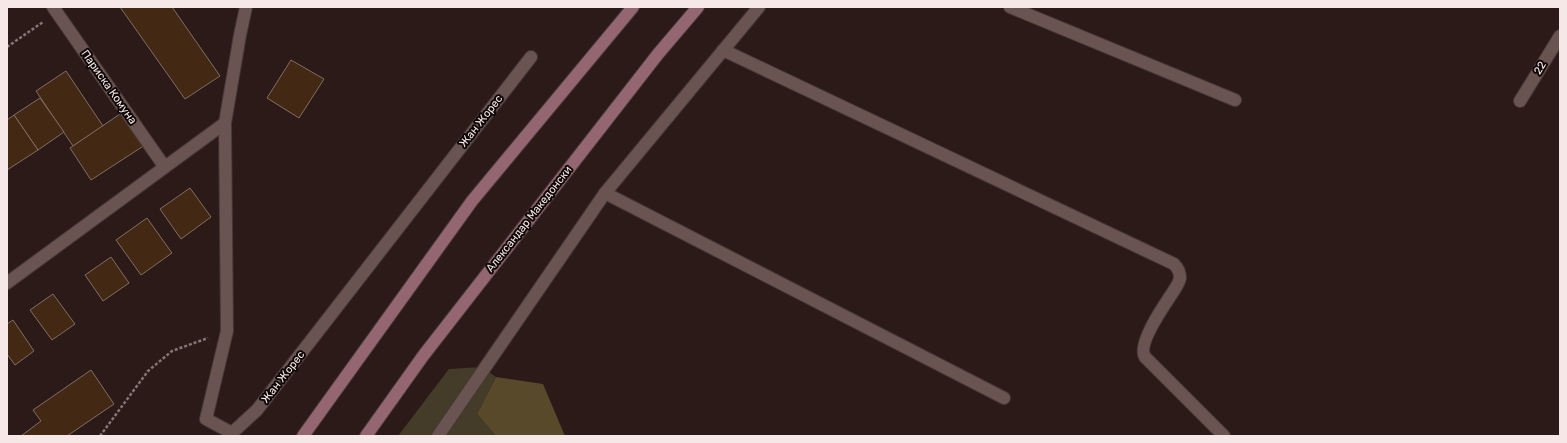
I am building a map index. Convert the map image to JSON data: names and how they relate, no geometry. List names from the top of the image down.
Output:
{
  "streets": {
    "street": [
      "22",
      "Париска Комуна",
      "Жан Жорес",
      "Александар Македонски"
    ]
  }
}
